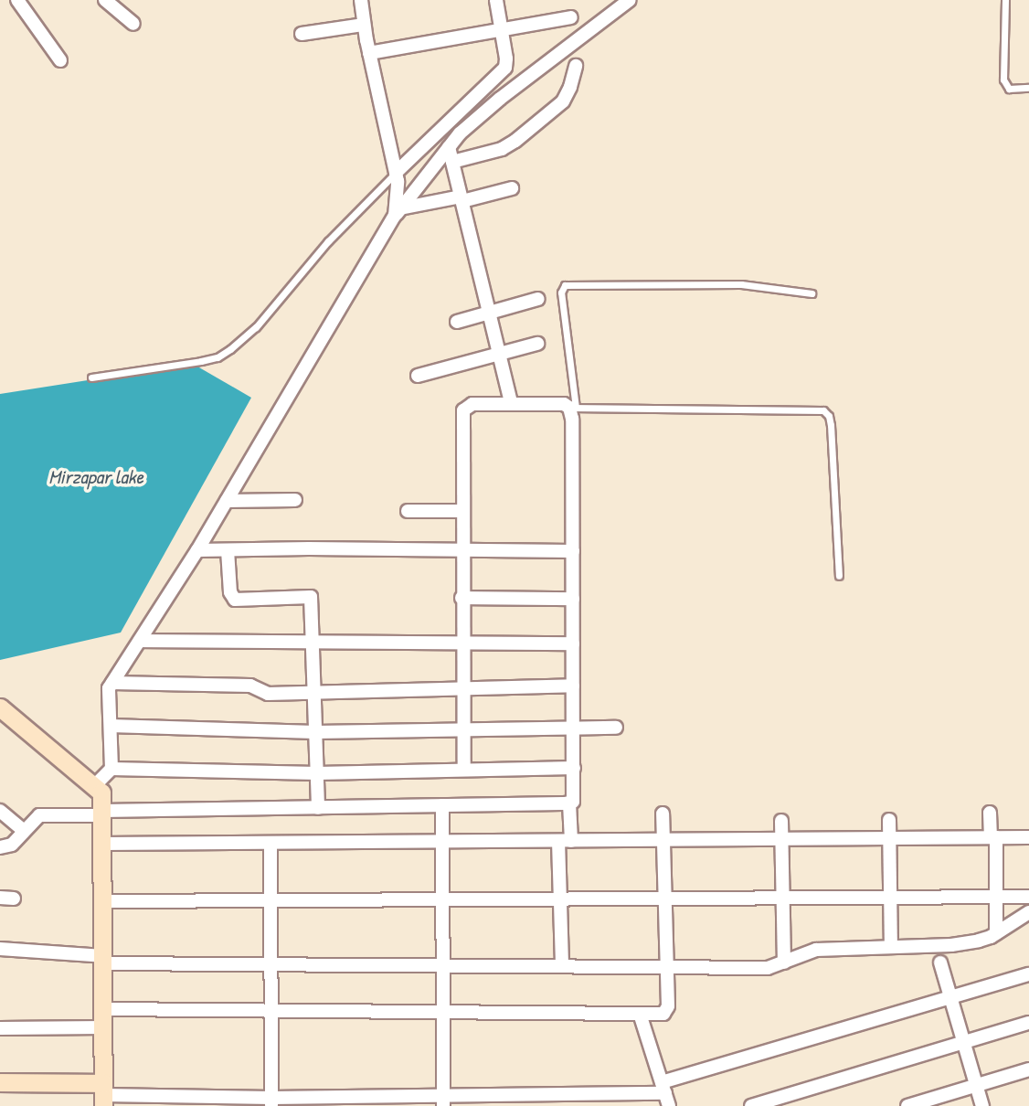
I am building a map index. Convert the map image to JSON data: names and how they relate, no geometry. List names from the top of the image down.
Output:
{
  "water": ["Mirzapar lake"]
}
